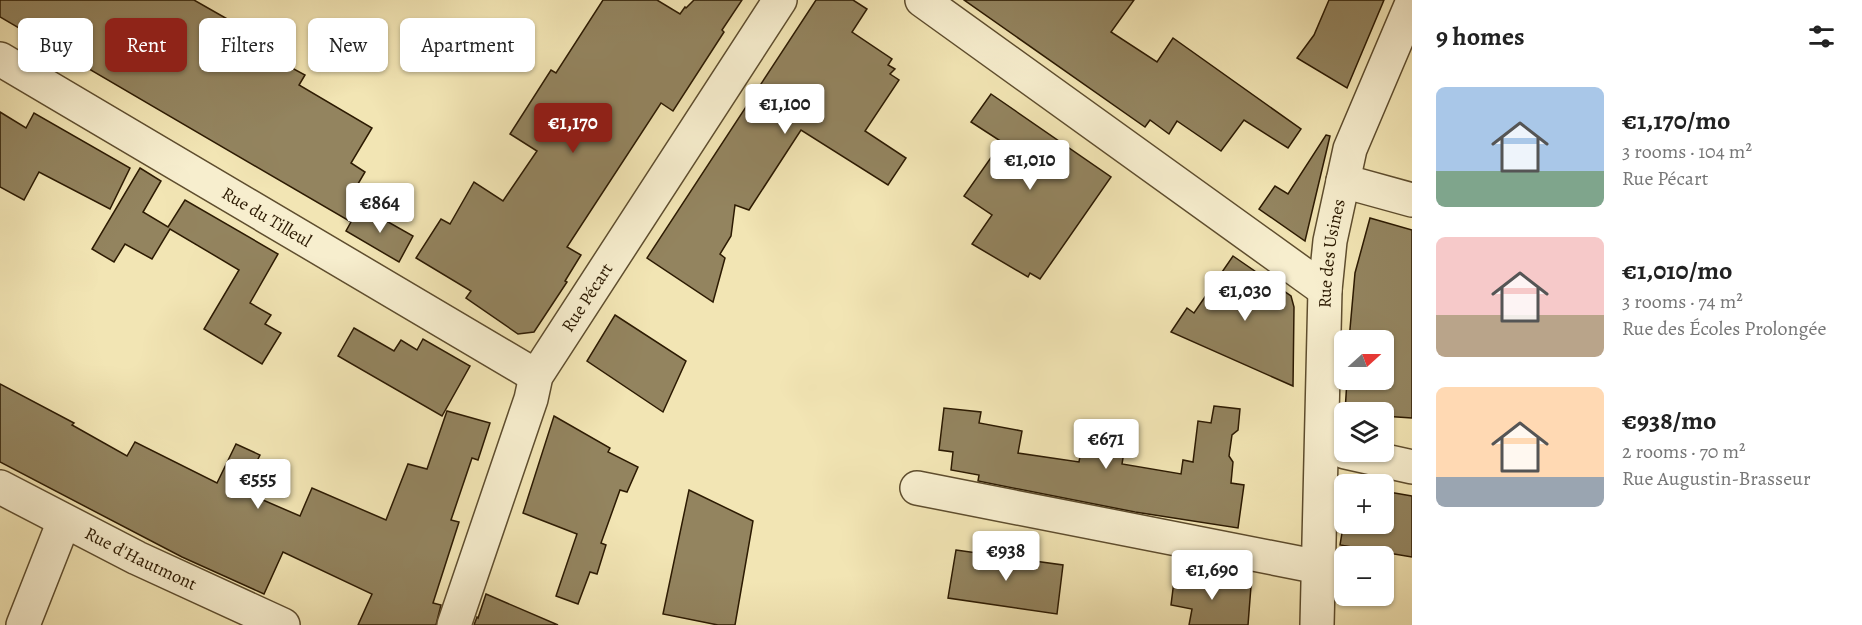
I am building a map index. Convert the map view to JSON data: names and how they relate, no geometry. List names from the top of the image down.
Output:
{
  "streets": {
    "street": [
      "Rue du Tilleul",
      "Rue des Usines",
      "Rue Pécart",
      "Rue d'Hautmont"
    ]
  },
  "crossings": [
    ["Rue du Tilleul", "Rue Pécart"]
  ],
  "north": "right",
  "page": {
    "heading": "9 homes",
    "chip": [
      "Buy",
      "Rent",
      "Filters",
      "New",
      "Apartment"
    ],
    "list": [
      {
        "name": "€1,170/mo",
        "note": "3 rooms · 104 m² · Rue Pécart"
      },
      {
        "name": "€1,010/mo",
        "note": "3 rooms · 74 m² · Rue des Écoles Prolongée"
      },
      {
        "name": "€938/mo",
        "note": "2 rooms · 70 m² · Rue Augustin-Brasseur"
      }
    ],
    "price": [
      "€1,100",
      "€1,170",
      "€1,010",
      "€864",
      "€1,030",
      "€671",
      "€555",
      "€938",
      "€1,690"
    ],
    "map_buttons": ["+", "−"]
  }
}
